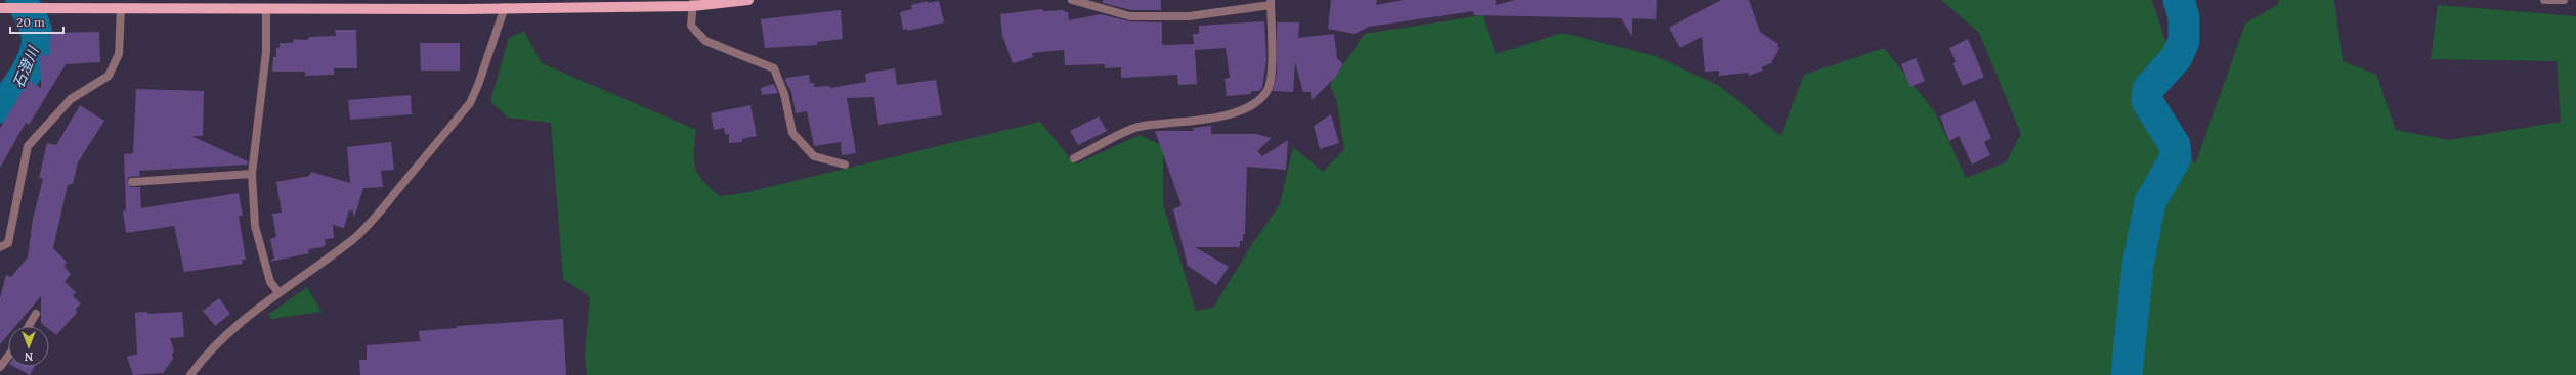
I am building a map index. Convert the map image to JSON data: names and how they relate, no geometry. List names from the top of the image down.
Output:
{
  "water": ["石澄川"],
  "scale_bar": "20 m",
  "north": "bottom"
}
